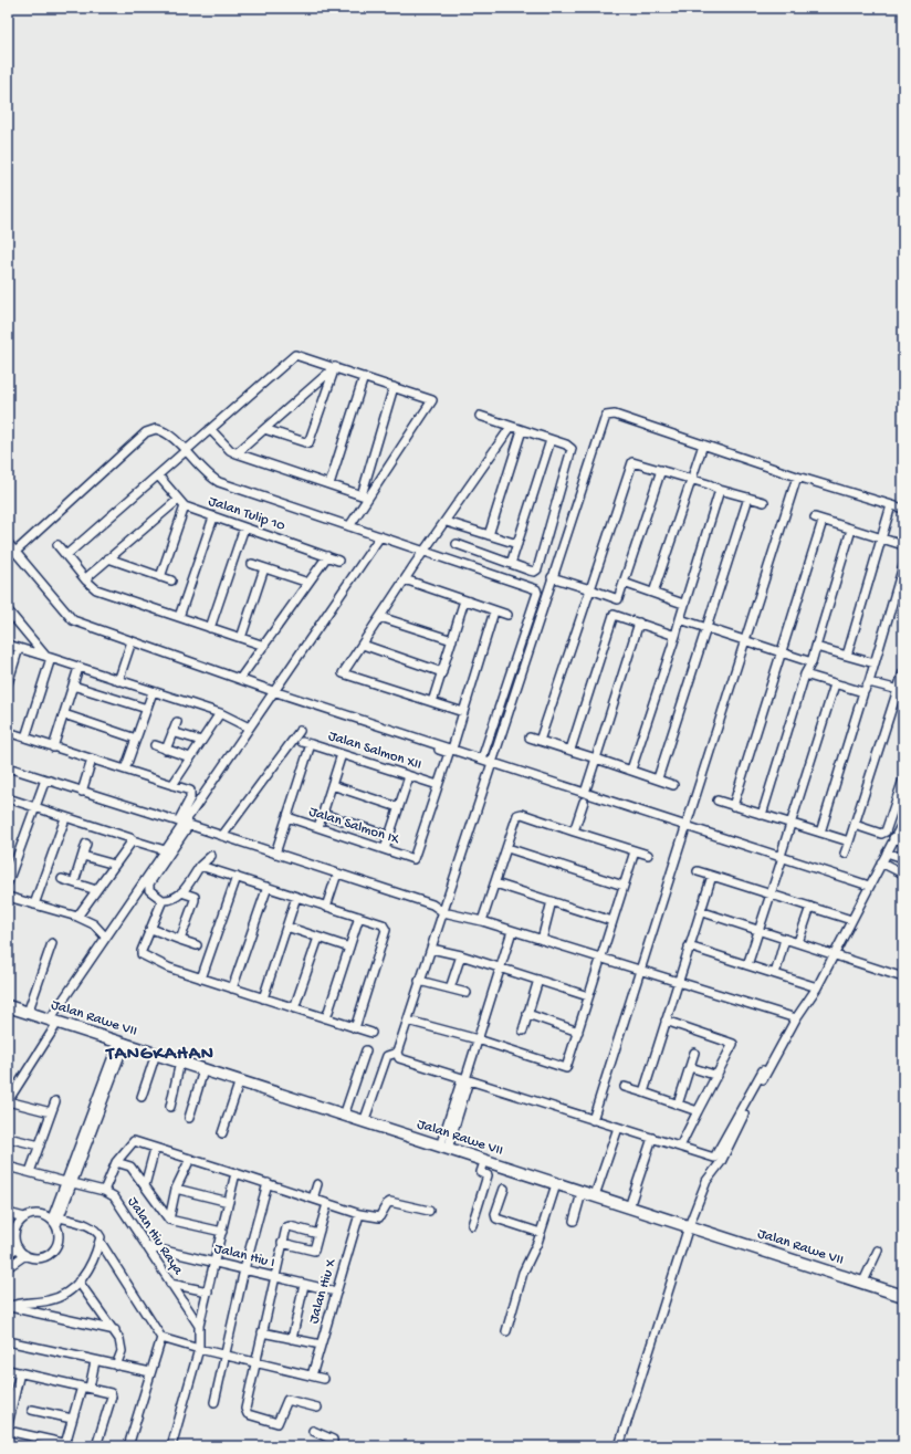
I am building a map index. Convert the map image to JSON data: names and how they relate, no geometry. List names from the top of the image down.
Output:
{
  "streets": {
    "main road": ["Jalan Rawe VII"],
    "street": [
      "Jalan Tulip 10",
      "Jalan Salmon XII",
      "Jalan Salmon IX",
      "Jalan Hiu Raya",
      "Jalan Hiu I",
      "Jalan Hiu X"
    ]
  },
  "crossings": [
    ["Jalan Salmon XII", "Jalan Salmon IX"],
    ["Jalan Hiu Raya", "Jalan Hiu I"],
    ["Jalan Hiu I", "Jalan Hiu X"]
  ],
  "districts": ["TANGKAHAN"]
}
